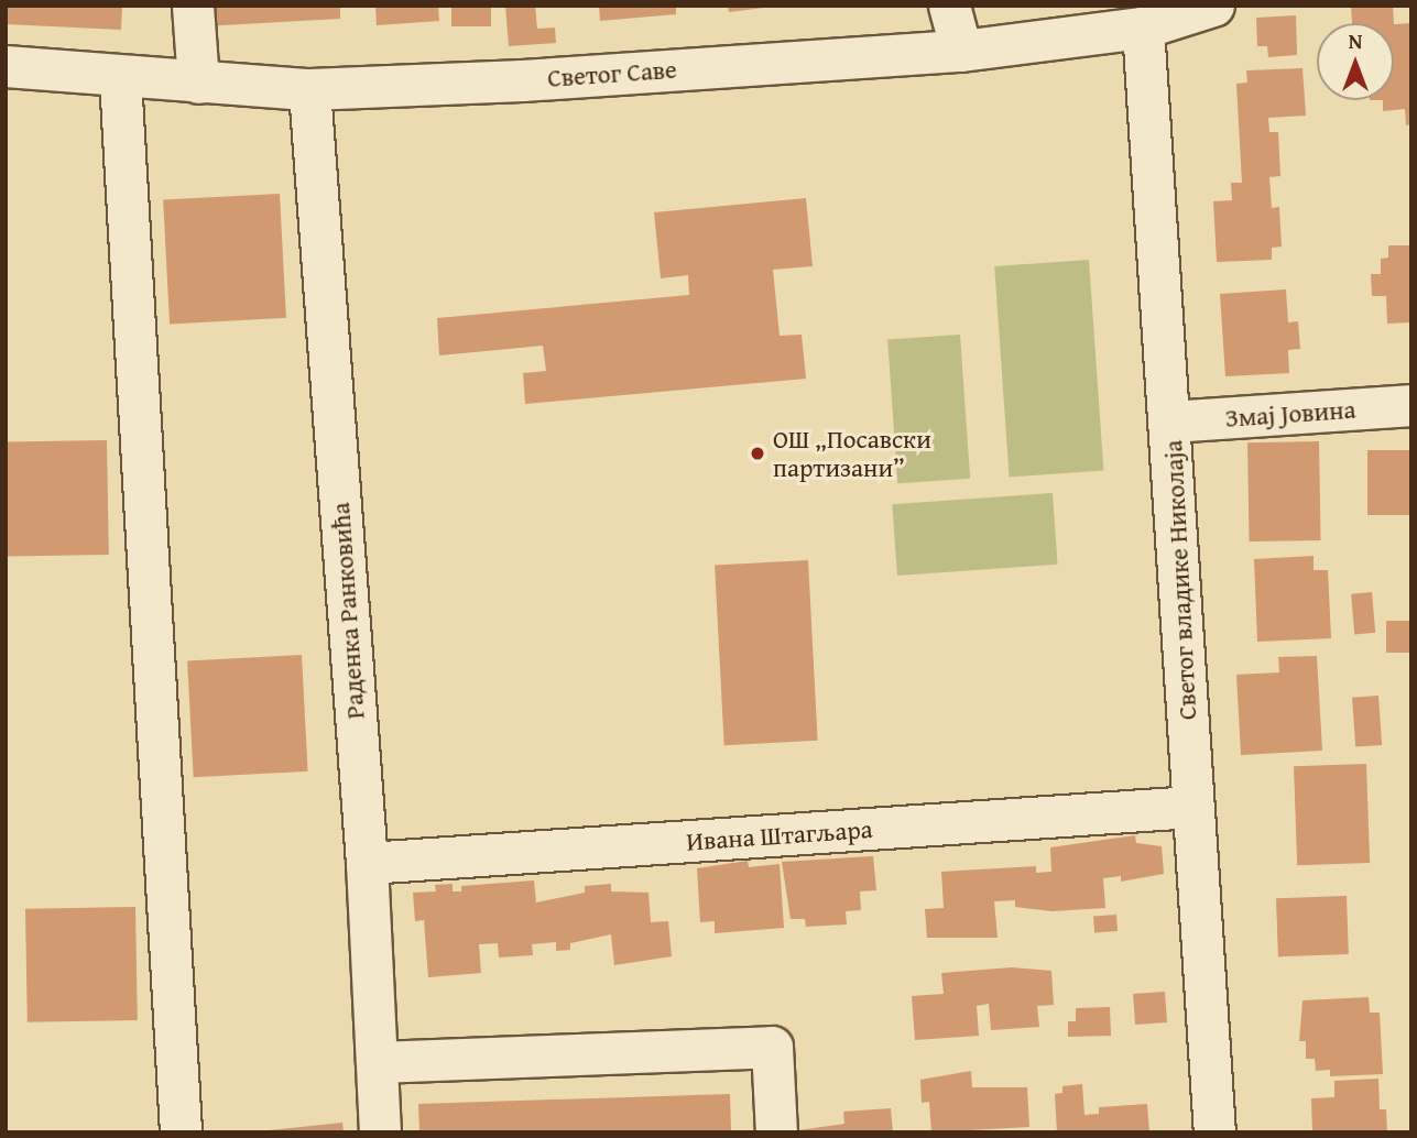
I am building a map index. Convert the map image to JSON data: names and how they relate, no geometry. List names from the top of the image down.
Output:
{
  "streets": {
    "street": [
      "Светог Саве",
      "Змај Јовина",
      "Светог владике Николаја",
      "Раденка Ранковића",
      "Ивана Штагљара"
    ]
  },
  "crossings": [
    ["Светог Саве", "Светог владике Николаја"],
    ["Светог Саве", "Раденка Ранковића"],
    ["Змај Јовина", "Светог владике Николаја"],
    ["Светог владике Николаја", "Ивана Штагљара"],
    ["Раденка Ранковића", "Ивана Штагљара"]
  ],
  "places": ["ОШ „Посавски партизани”"],
  "north": "top"
}
